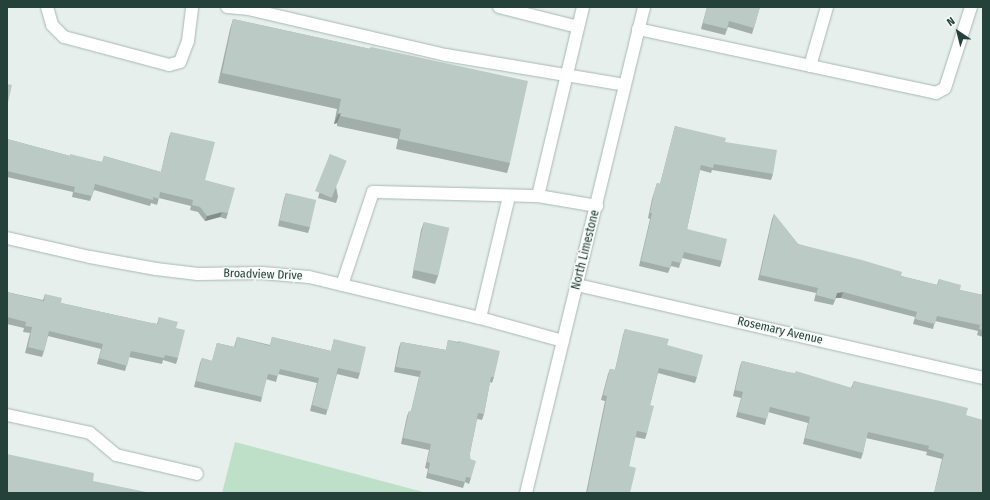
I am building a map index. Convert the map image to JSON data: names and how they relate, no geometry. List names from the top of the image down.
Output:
{
  "streets": {
    "street": ["North Limestone", "Broadview Drive", "Rosemary Avenue"]
  },
  "crossings": [
    ["North Limestone", "Broadview Drive"],
    ["North Limestone", "Rosemary Avenue"]
  ],
  "north": "top left"
}
